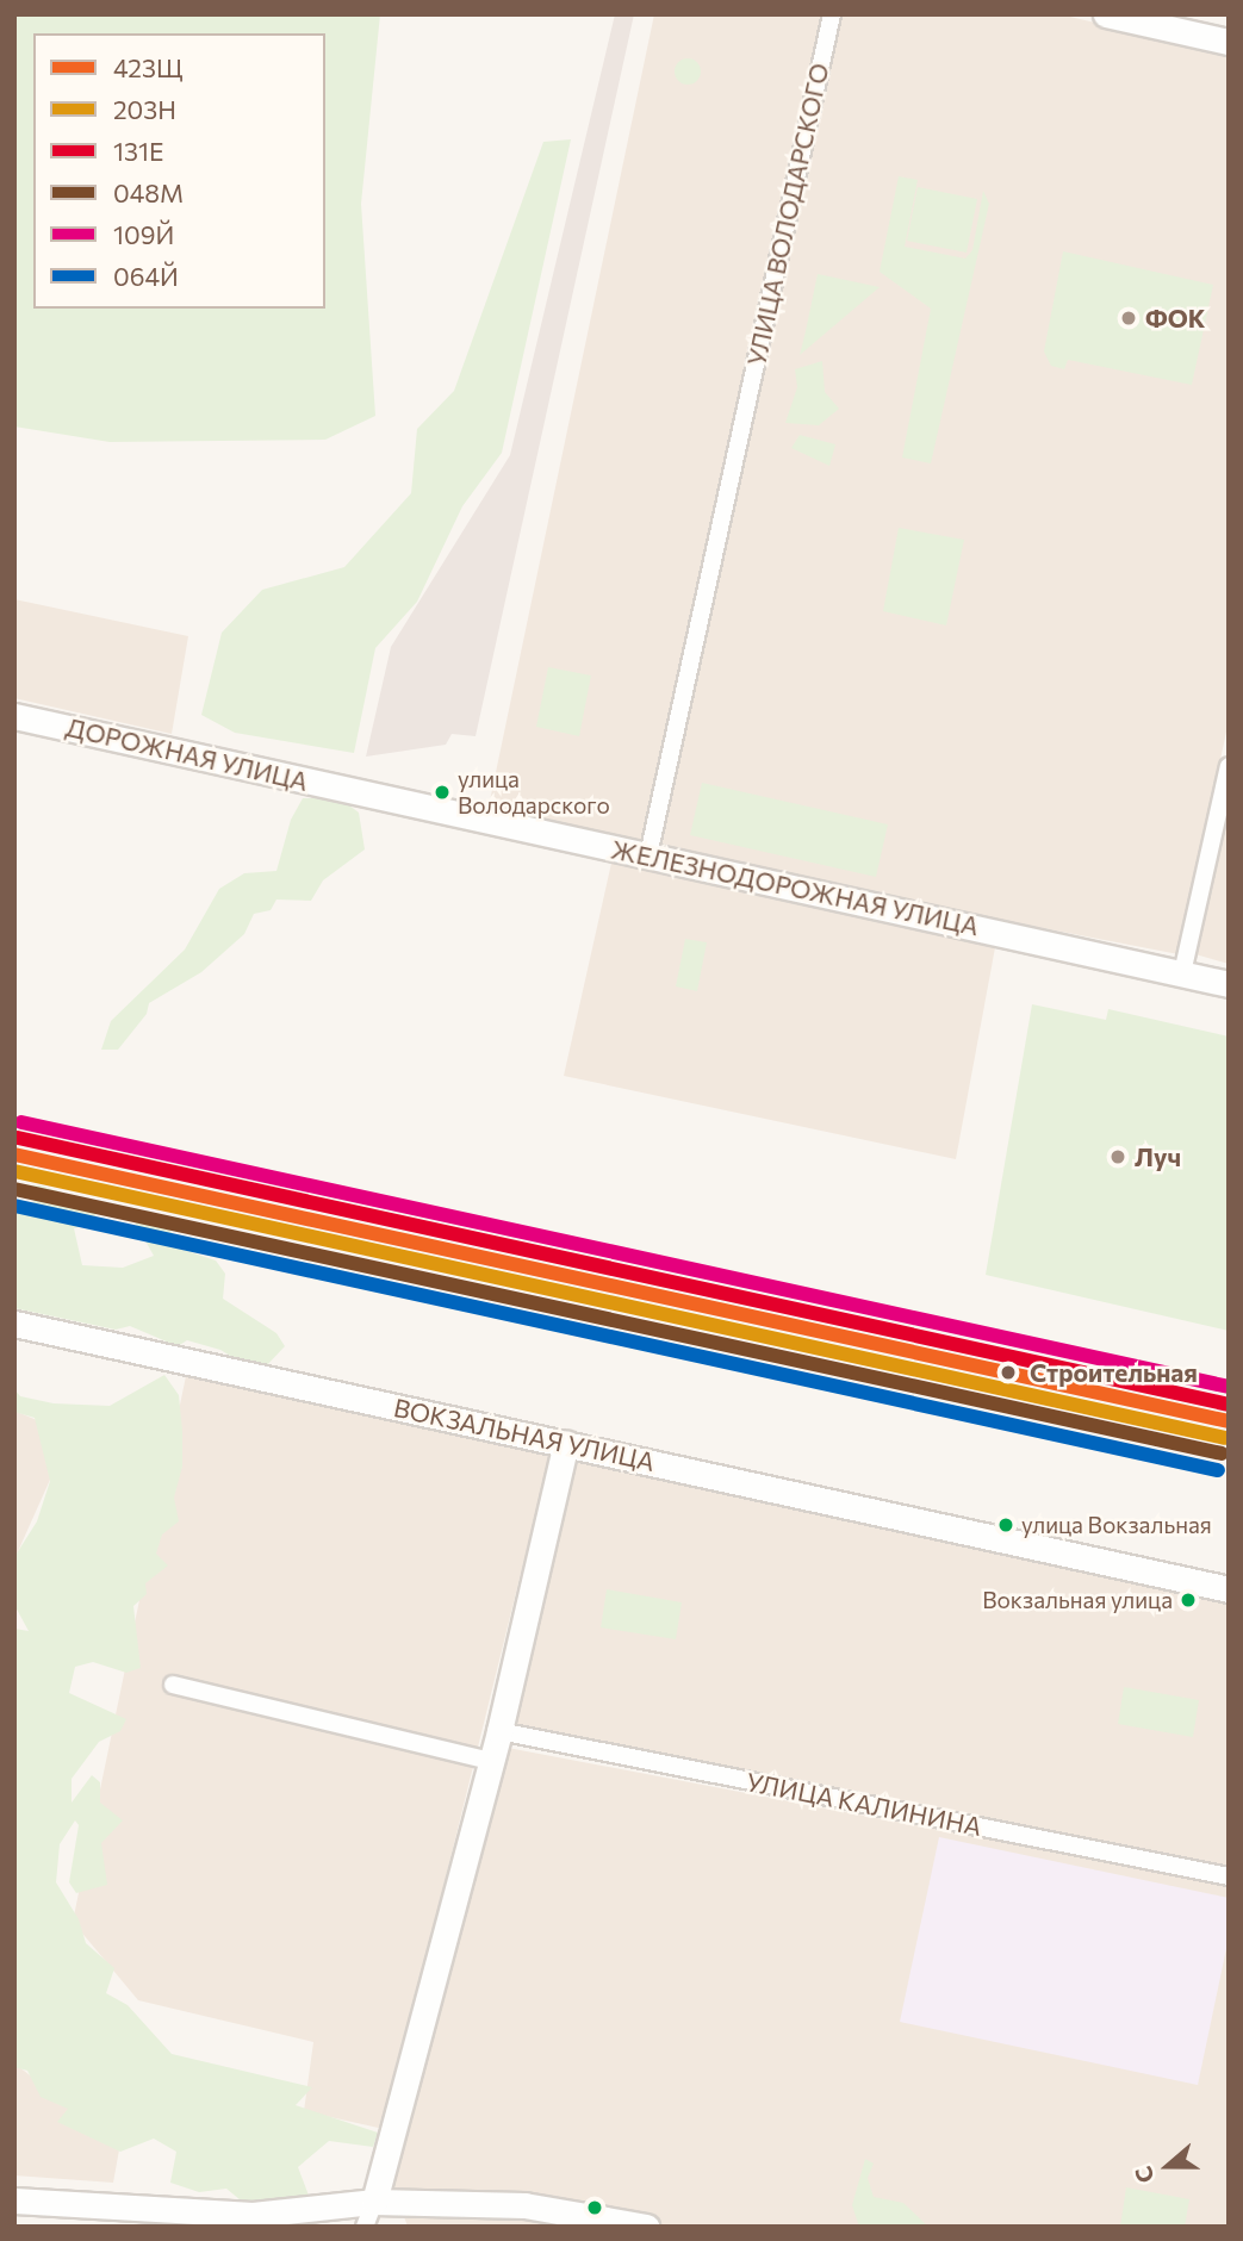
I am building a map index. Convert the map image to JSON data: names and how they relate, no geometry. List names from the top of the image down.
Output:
{
  "streets": {
    "street": [
      "УЛИЦА ВОЛОДАРСКОГО",
      "ДОРОЖНАЯ УЛИЦА",
      "ЖЕЛЕЗНОДОРОЖНАЯ УЛИЦА",
      "ВОКЗАЛЬНАЯ УЛИЦА",
      "УЛИЦА КАЛИНИНА"
    ]
  },
  "crossings": [
    ["УЛИЦА ВОЛОДАРСКОГО", "ЖЕЛЕЗНОДОРОЖНАЯ УЛИЦА"],
    ["ДОРОЖНАЯ УЛИЦА", "ЖЕЛЕЗНОДОРОЖНАЯ УЛИЦА"]
  ],
  "places": [
    "ФОК",
    "улица Володарского",
    "Луч",
    "Строительная",
    "улица Вокзальная",
    "Вокзальная улица"
  ],
  "lines": [
    "transit line 109Й",
    "transit line 131Е",
    "transit line 423Щ",
    "transit line 203Н",
    "transit line 048М",
    "transit line 064Й"
  ],
  "legend": [
    "423Щ",
    "203Н",
    "131Е",
    "048М",
    "109Й",
    "064Й"
  ],
  "north": "left"
}
